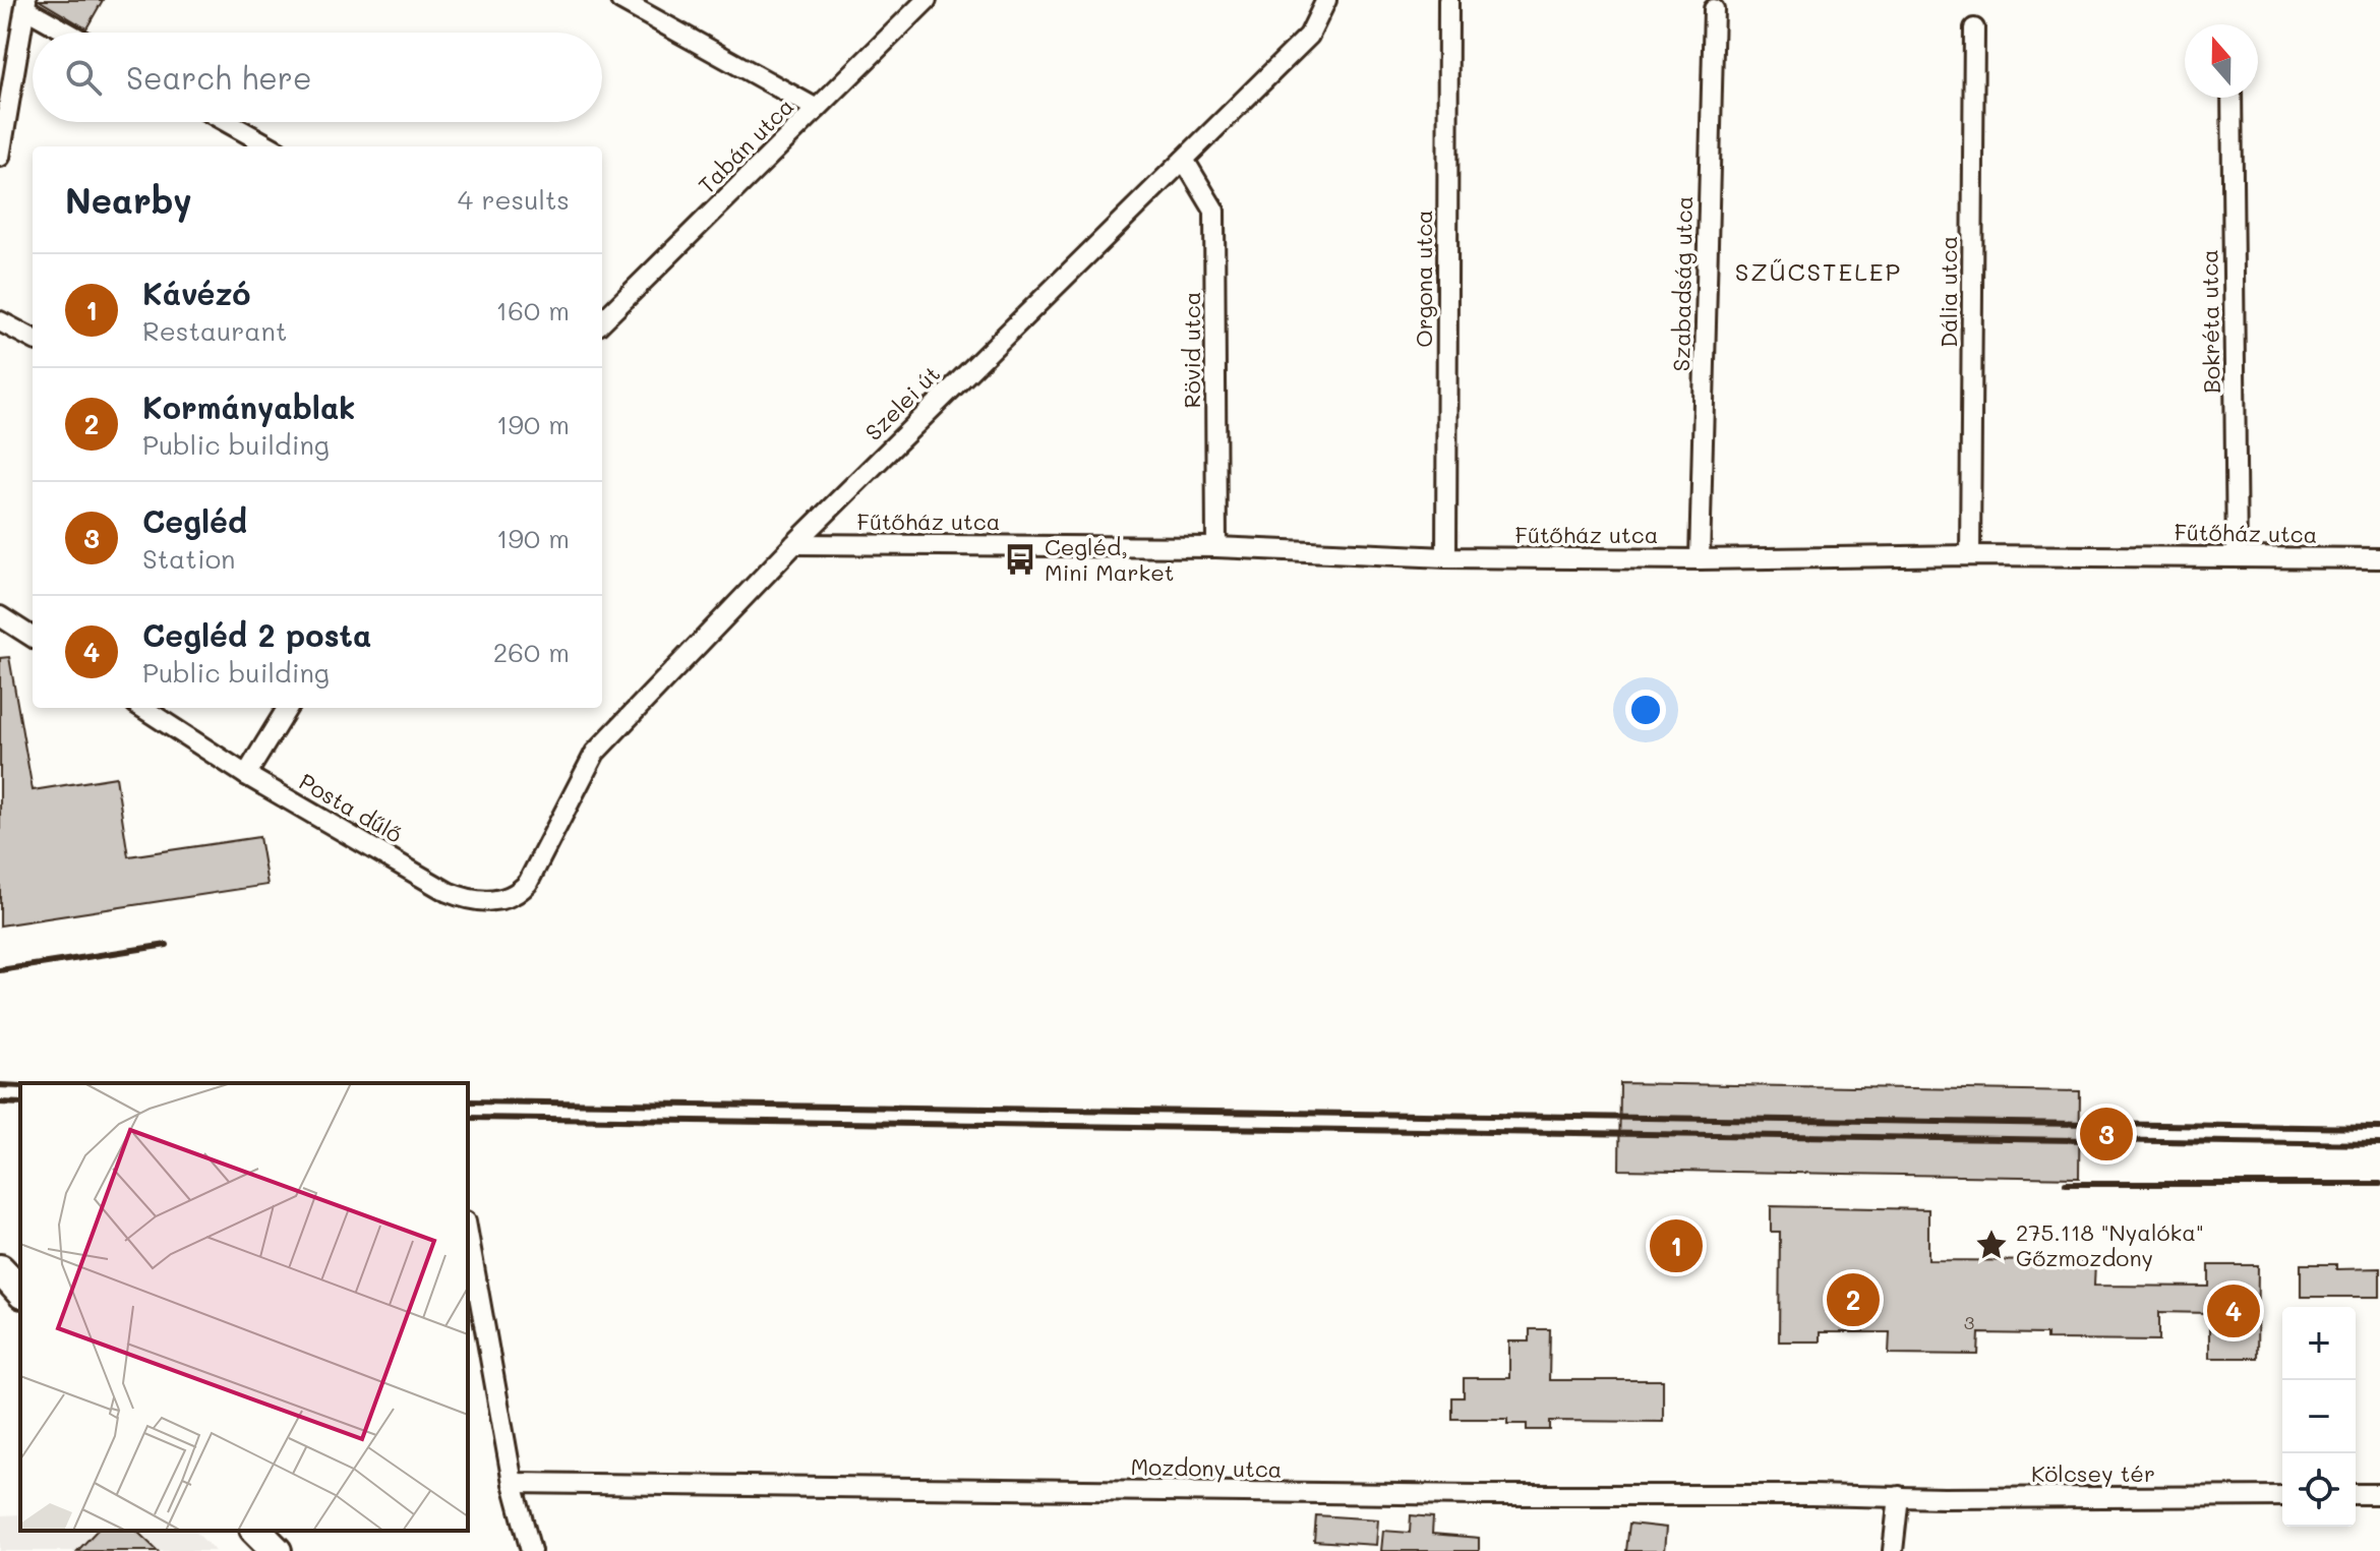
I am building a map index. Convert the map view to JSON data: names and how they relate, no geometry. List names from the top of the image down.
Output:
{
  "streets": {
    "street": [
      "Tabán utca",
      "Orgona utca",
      "Szabadság utca",
      "Dália utca",
      "Bokréta utca",
      "Rövid utca",
      "Szelei út",
      "Fűtőház utca",
      "Posta dűlő",
      "Mozdony utca",
      "Kölcsey tér"
    ]
  },
  "crossings": [
    ["Orgona utca", "Fűtőház utca"],
    ["Szabadság utca", "Fűtőház utca"],
    ["Dália utca", "Fűtőház utca"],
    ["Bokréta utca", "Fűtőház utca"],
    ["Rövid utca", "Szelei út"],
    ["Rövid utca", "Fűtőház utca"],
    ["Szelei út", "Fűtőház utca"],
    ["Szelei út", "Posta dűlő"],
    ["Mozdony utca", "Kölcsey tér"]
  ],
  "districts": ["SZŰCSTELEP"],
  "places": {
    "bus stop": ["Cegléd, Mini Market"],
    "place": ["275.118 \"Nyalóka\" Gőzmozdony"]
  },
  "house_numbers": ["3"],
  "north": "top",
  "page": {
    "search": "Search here",
    "heading": ["Nearby", "4 results"],
    "list": [
      {
        "mark": "1",
        "name": "Kávézó",
        "note": "Restaurant",
        "value": "160 m"
      },
      {
        "mark": "2",
        "name": "Kormányablak",
        "note": "Public building",
        "value": "190 m"
      },
      {
        "mark": "3",
        "name": "Cegléd",
        "note": "Station",
        "value": "190 m"
      },
      {
        "mark": "4",
        "name": "Cegléd 2 posta",
        "note": "Public building",
        "value": "260 m"
      }
    ],
    "pins": [
      "3",
      "1",
      "2",
      "4"
    ],
    "map_buttons": ["+", "−"]
  }
}
